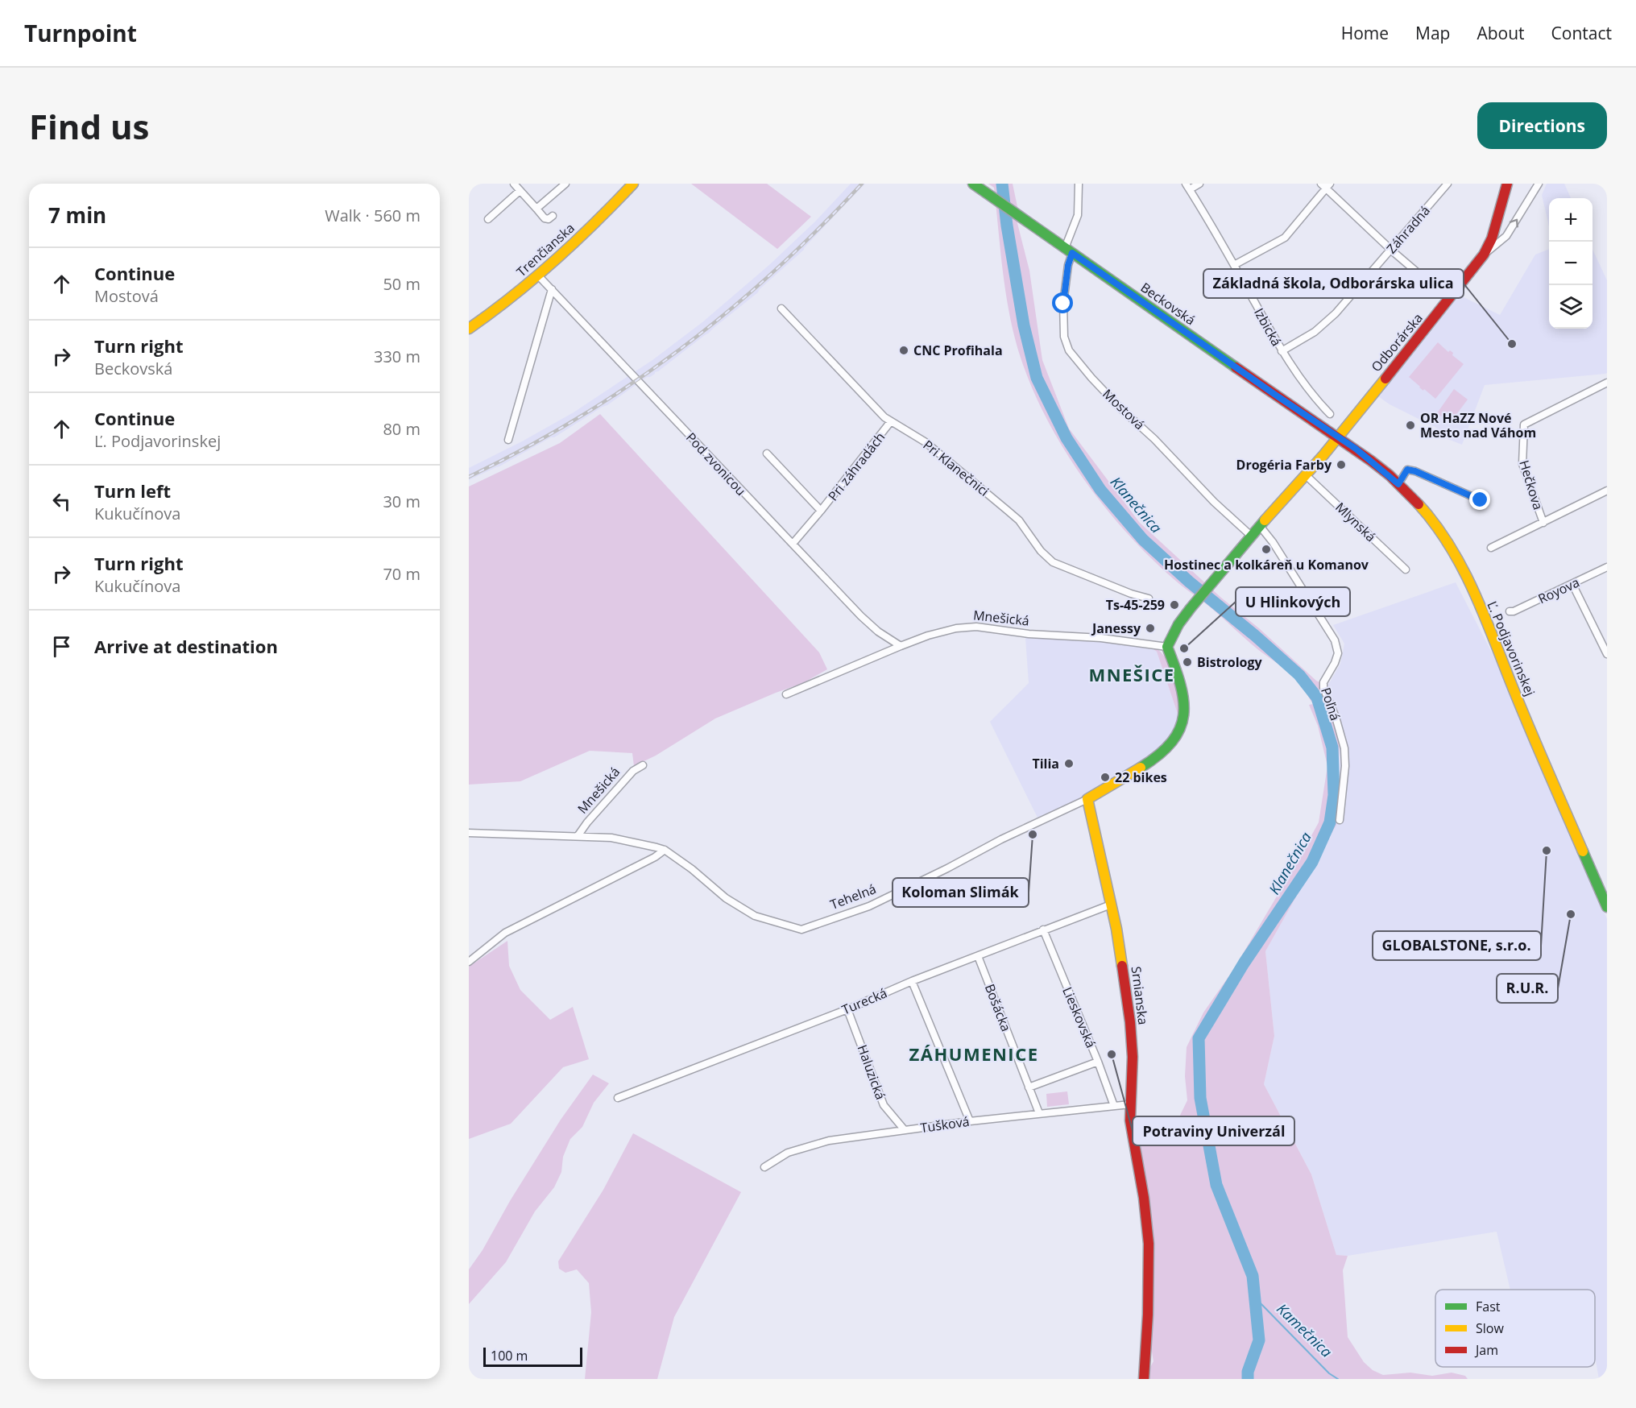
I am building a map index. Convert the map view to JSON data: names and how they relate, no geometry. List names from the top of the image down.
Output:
{
  "streets": {
    "main road": [
      "Trenčianska",
      "Beckovská",
      "Odborárska",
      "Ľ. Podjavorinskej",
      "Tehelná",
      "Srnianska"
    ],
    "street": [
      "Záhradná",
      "Izbická",
      "Mostová",
      "Pod zvonicou",
      "Pri záhradách",
      "Pri Klanečnici",
      "Hečkova",
      "Mlynská",
      "Royova",
      "Mnešická",
      "Poľná",
      "Turecká",
      "Bošácka",
      "Lieskovská",
      "Haluzická",
      "Tušková"
    ]
  },
  "crossings": [
    ["Záhradná", "Izbická"],
    ["Trenčianska", "Pod zvonicou"],
    ["Beckovská", "Odborárska"],
    ["Beckovská", "Mostová"],
    ["Beckovská", "Ľ. Podjavorinskej"],
    ["Odborárska", "Ľ. Podjavorinskej"],
    ["Pod zvonicou", "Pri záhradách"],
    ["Pod zvonicou", "Mnešická"],
    ["Pri záhradách", "Pri Klanečnici"],
    ["Mnešická", "Tehelná"],
    ["Tehelná", "Srnianska"],
    ["Srnianska", "Turecká"],
    ["Srnianska", "Tušková"],
    ["Turecká", "Bošácka"],
    ["Turecká", "Lieskovská"],
    ["Turecká", "Haluzická"],
    ["Bošácka", "Tušková"],
    ["Lieskovská", "Tušková"],
    ["Haluzická", "Tušková"]
  ],
  "districts": ["MNEŠICE", "ZÁHUMENICE"],
  "water": ["Klanečnica", "Kamečnica"],
  "places": [
    "Základná škola, Odborárska ulica",
    "CNC Profihala",
    "OR HaZZ Nové Mesto nad Váhom",
    "Drogéria Farby",
    "Hostinec a kolkáreň u Komanov",
    "Ts-45-259",
    "Janessy",
    "U Hlinkových",
    "Bistrology",
    "Tilia",
    "22 bikes",
    "Koloman Slimák",
    "GLOBALSTONE, s.r.o.",
    "R.U.R.",
    "Potraviny Univerzál"
  ],
  "legend": ["Fast", "Slow", "Jam"],
  "scale_bar": "100 m",
  "page": {
    "header": "Turnpoint",
    "nav": [
      "Home",
      "Map",
      "About",
      "Contact"
    ],
    "buttons": "Directions",
    "title": "Find us",
    "heading": ["7 min", "Walk · 560 m"],
    "map_buttons": ["+", "−"],
    "list": [
      ["Continue", "Mostová", "50 m"],
      ["Turn right", "Beckovská", "330 m"],
      ["Continue", "Ľ. Podjavorinskej", "80 m"],
      ["Turn left", "Kukučínova", "30 m"],
      ["Turn right", "Kukučínova", "70 m"],
      "Arrive at destination"
    ],
    "scale": "100 m"
  }
}
